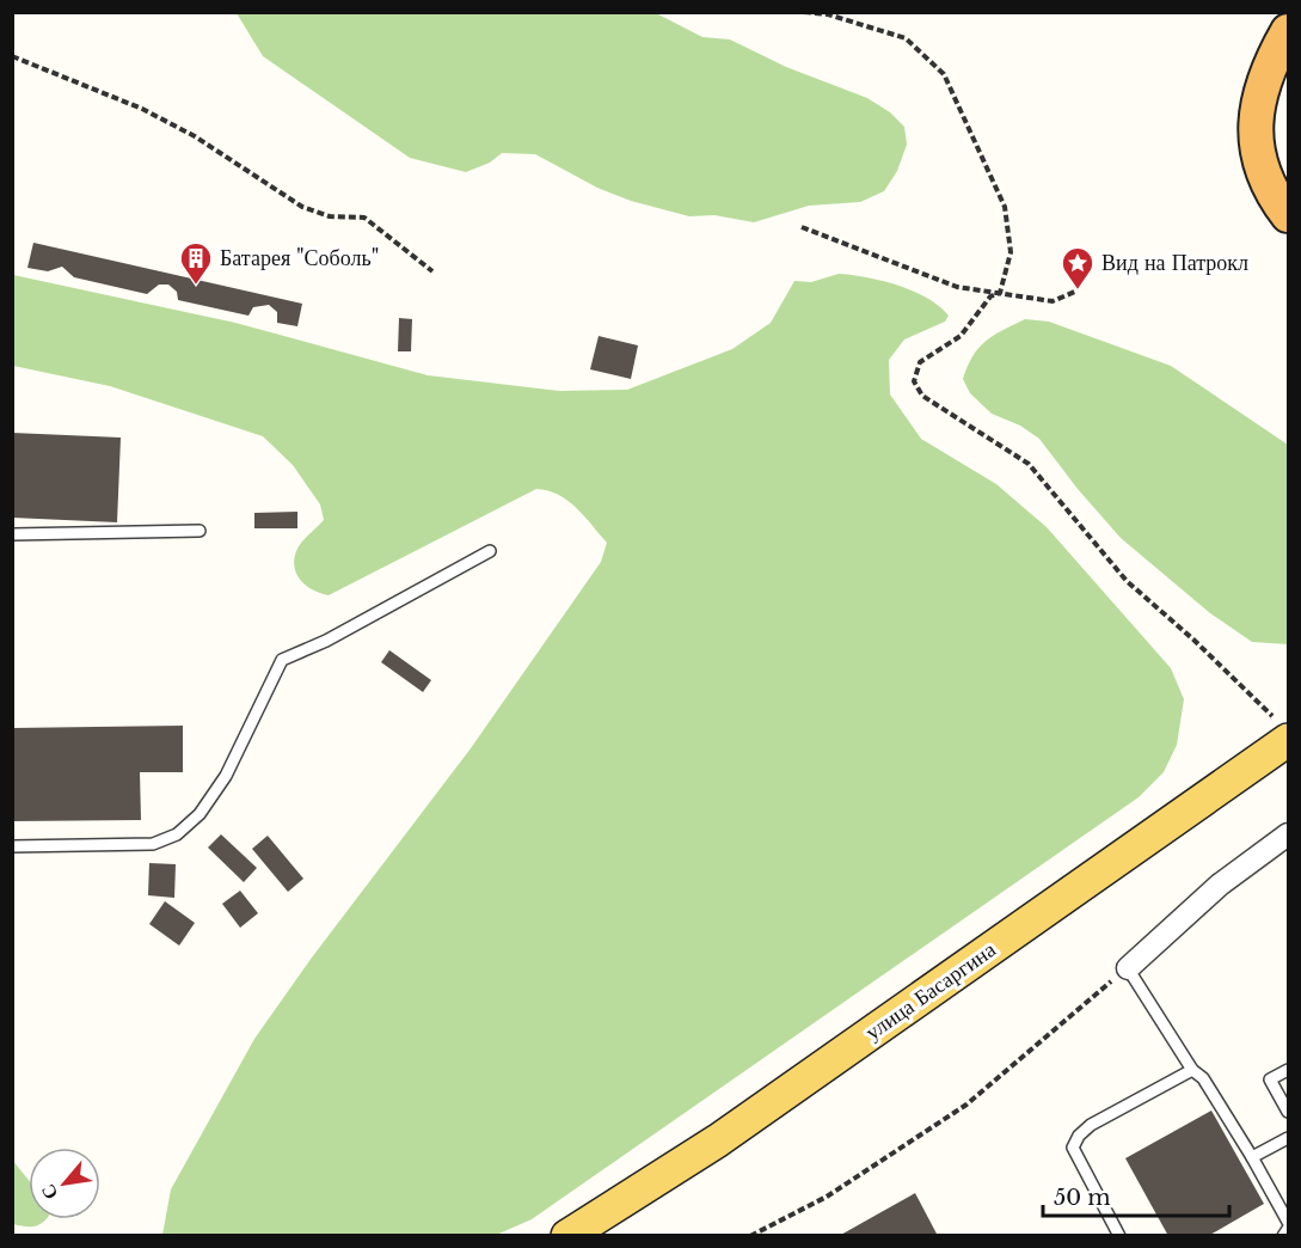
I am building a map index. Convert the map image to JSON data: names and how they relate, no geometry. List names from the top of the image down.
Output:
{
  "streets": {
    "main road": ["улица Басаргина"]
  },
  "places": {
    "building": ["Батарея \"Соболь\""],
    "place": ["Вид на Патрокл"]
  },
  "scale_bar": "50 m",
  "north": "bottom left"
}
